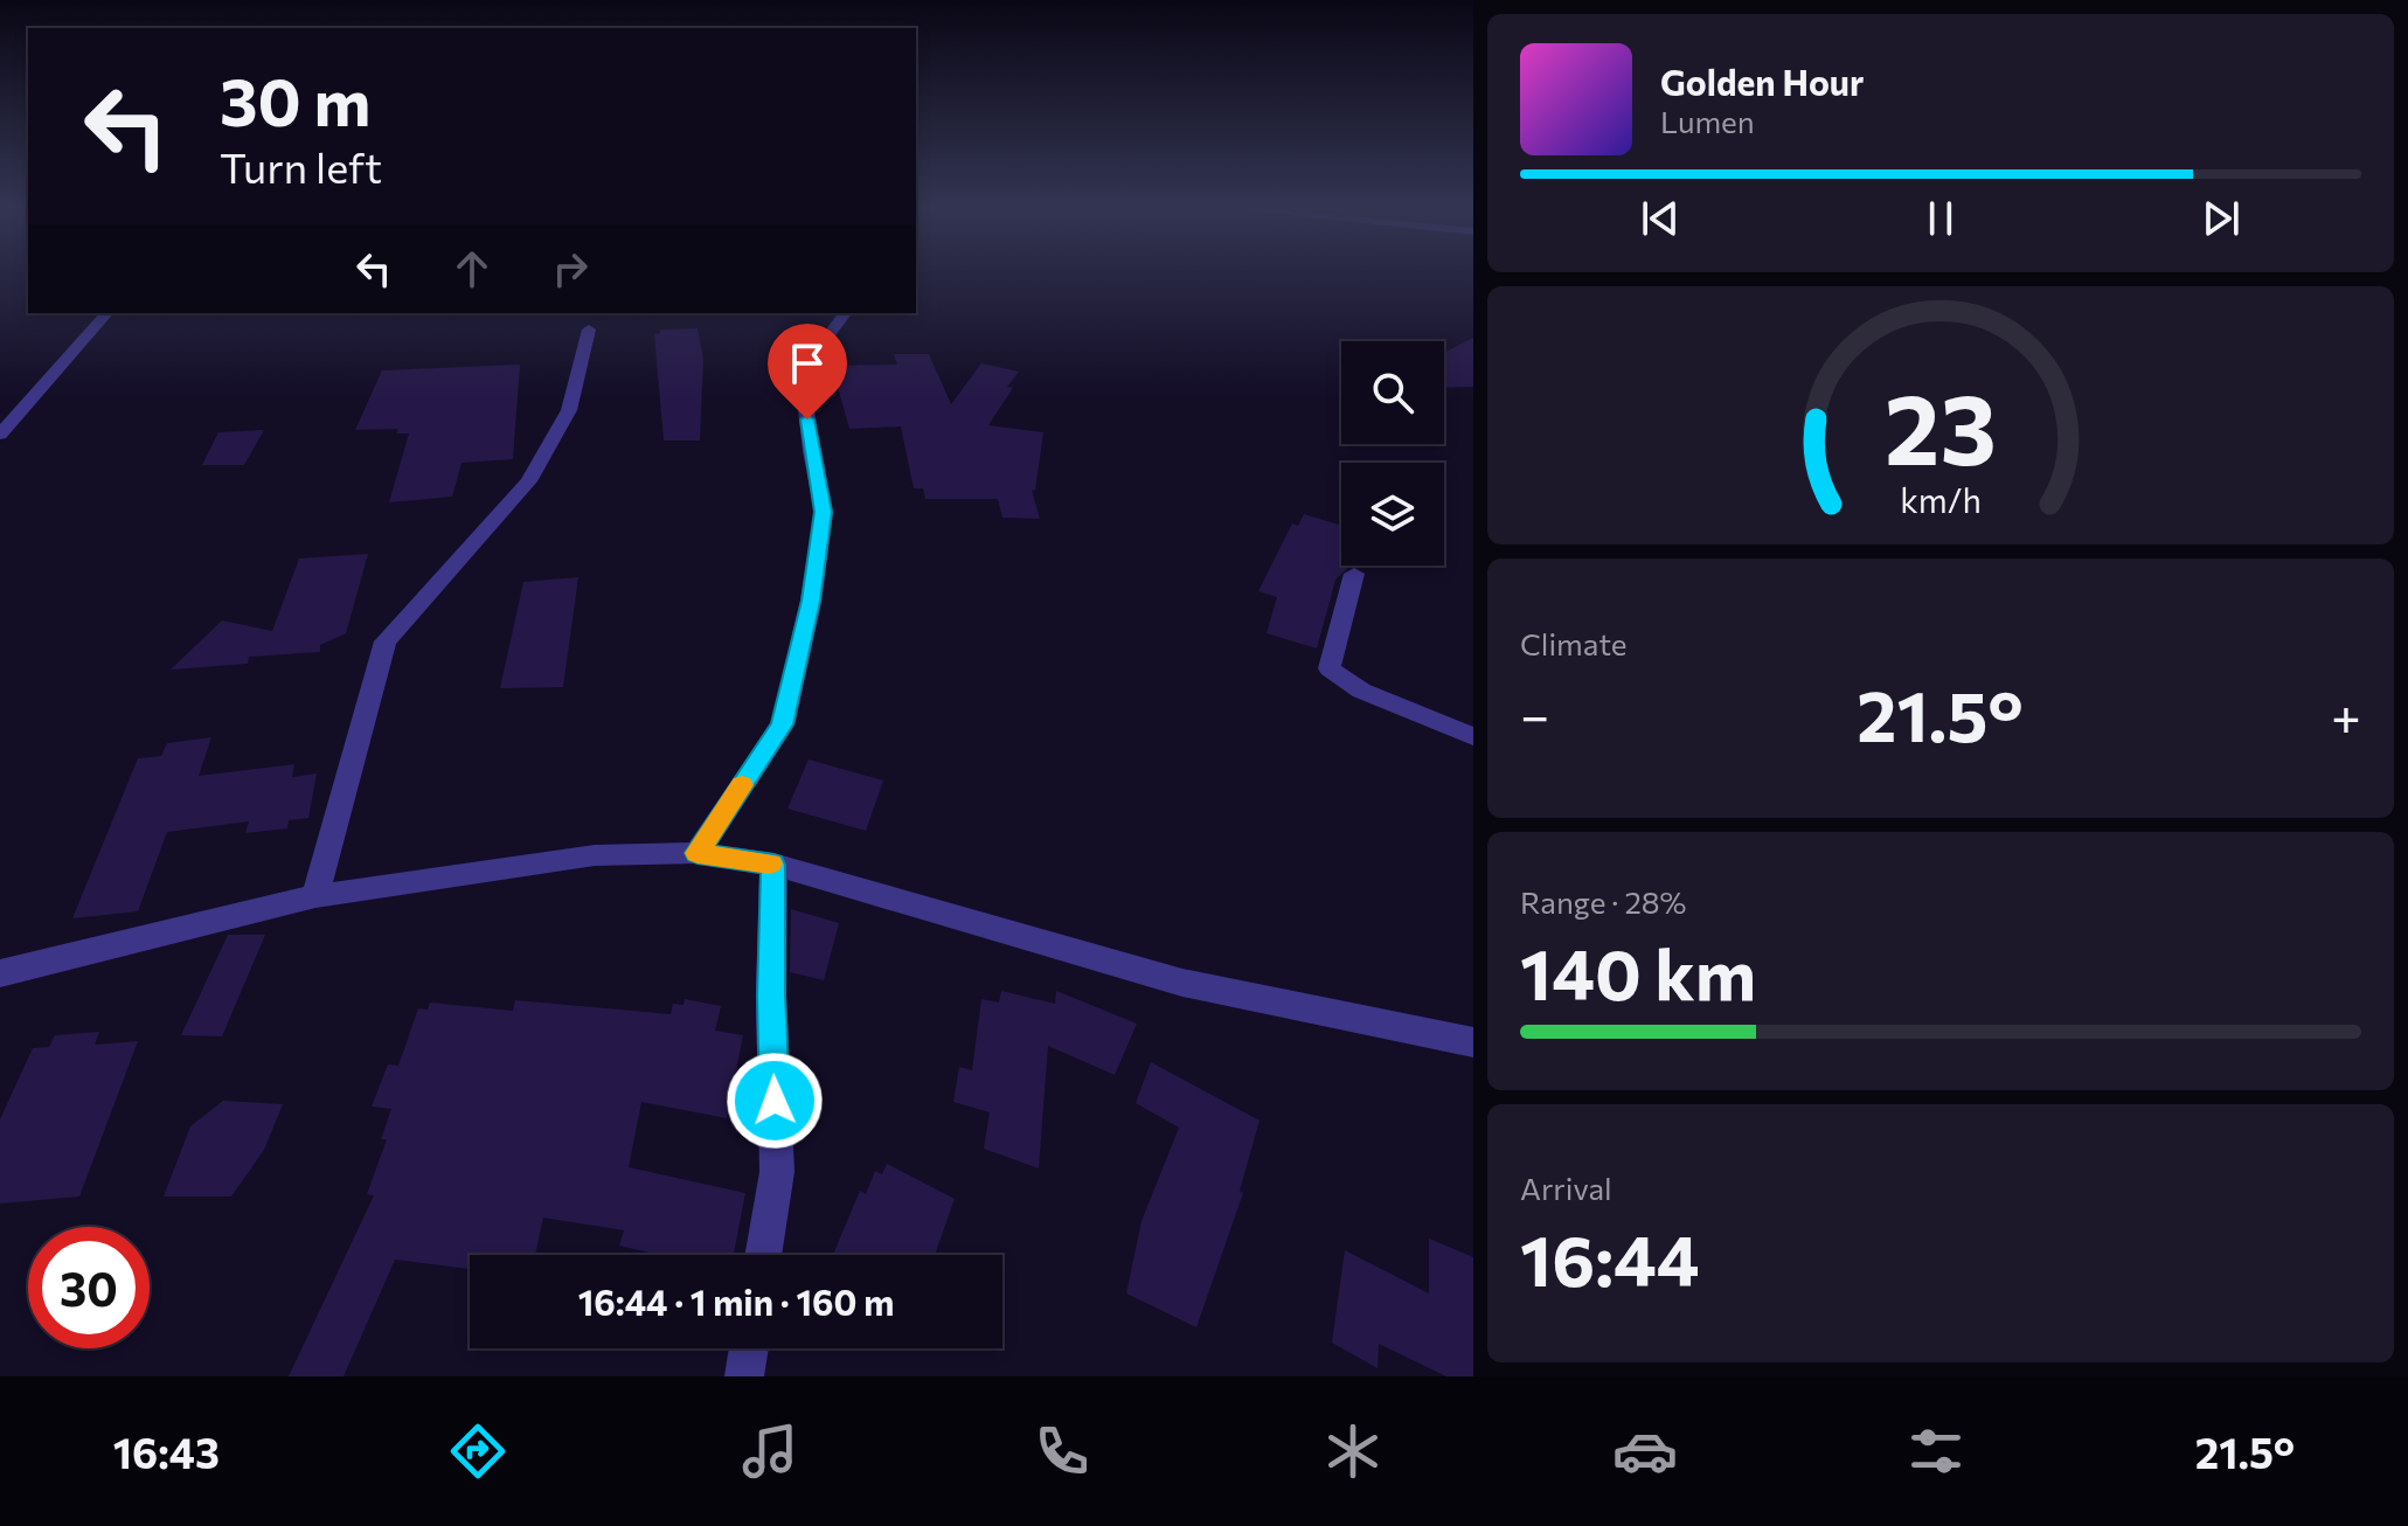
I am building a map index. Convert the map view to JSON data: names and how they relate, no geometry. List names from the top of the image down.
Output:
{
  "page": {
    "turn": ["30 m", "Turn left"],
    "song": ["Golden Hour", "Lumen"],
    "tile": [
      "Climate",
      ["Range · 28%", "140 km"],
      ["Arrival", "16:44"]
    ],
    "heat": ["−", "21.5°", "+"],
    "limit": "30",
    "trip": "16:44 · 1 min · 160 m",
    "tabs": ["16:43", "21.5°"],
    "gauge": ["23", "km/h"]
  }
}
